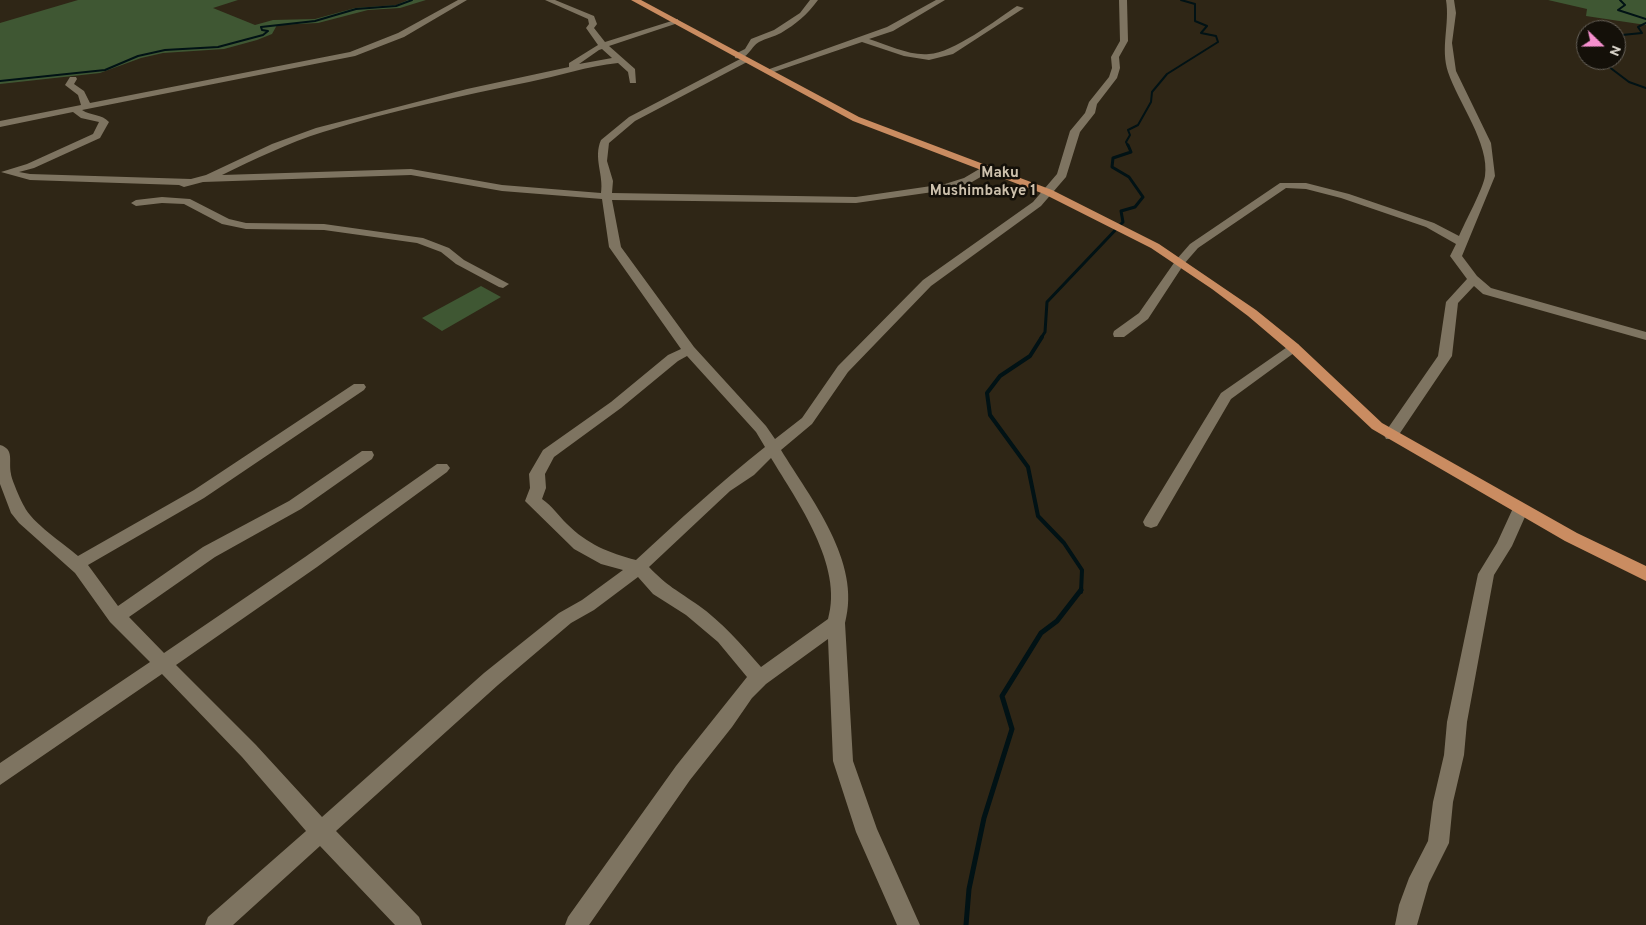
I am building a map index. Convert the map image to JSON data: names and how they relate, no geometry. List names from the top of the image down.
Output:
{
  "districts": ["Maku", "Mushimbakye 1"],
  "north": "right"
}
